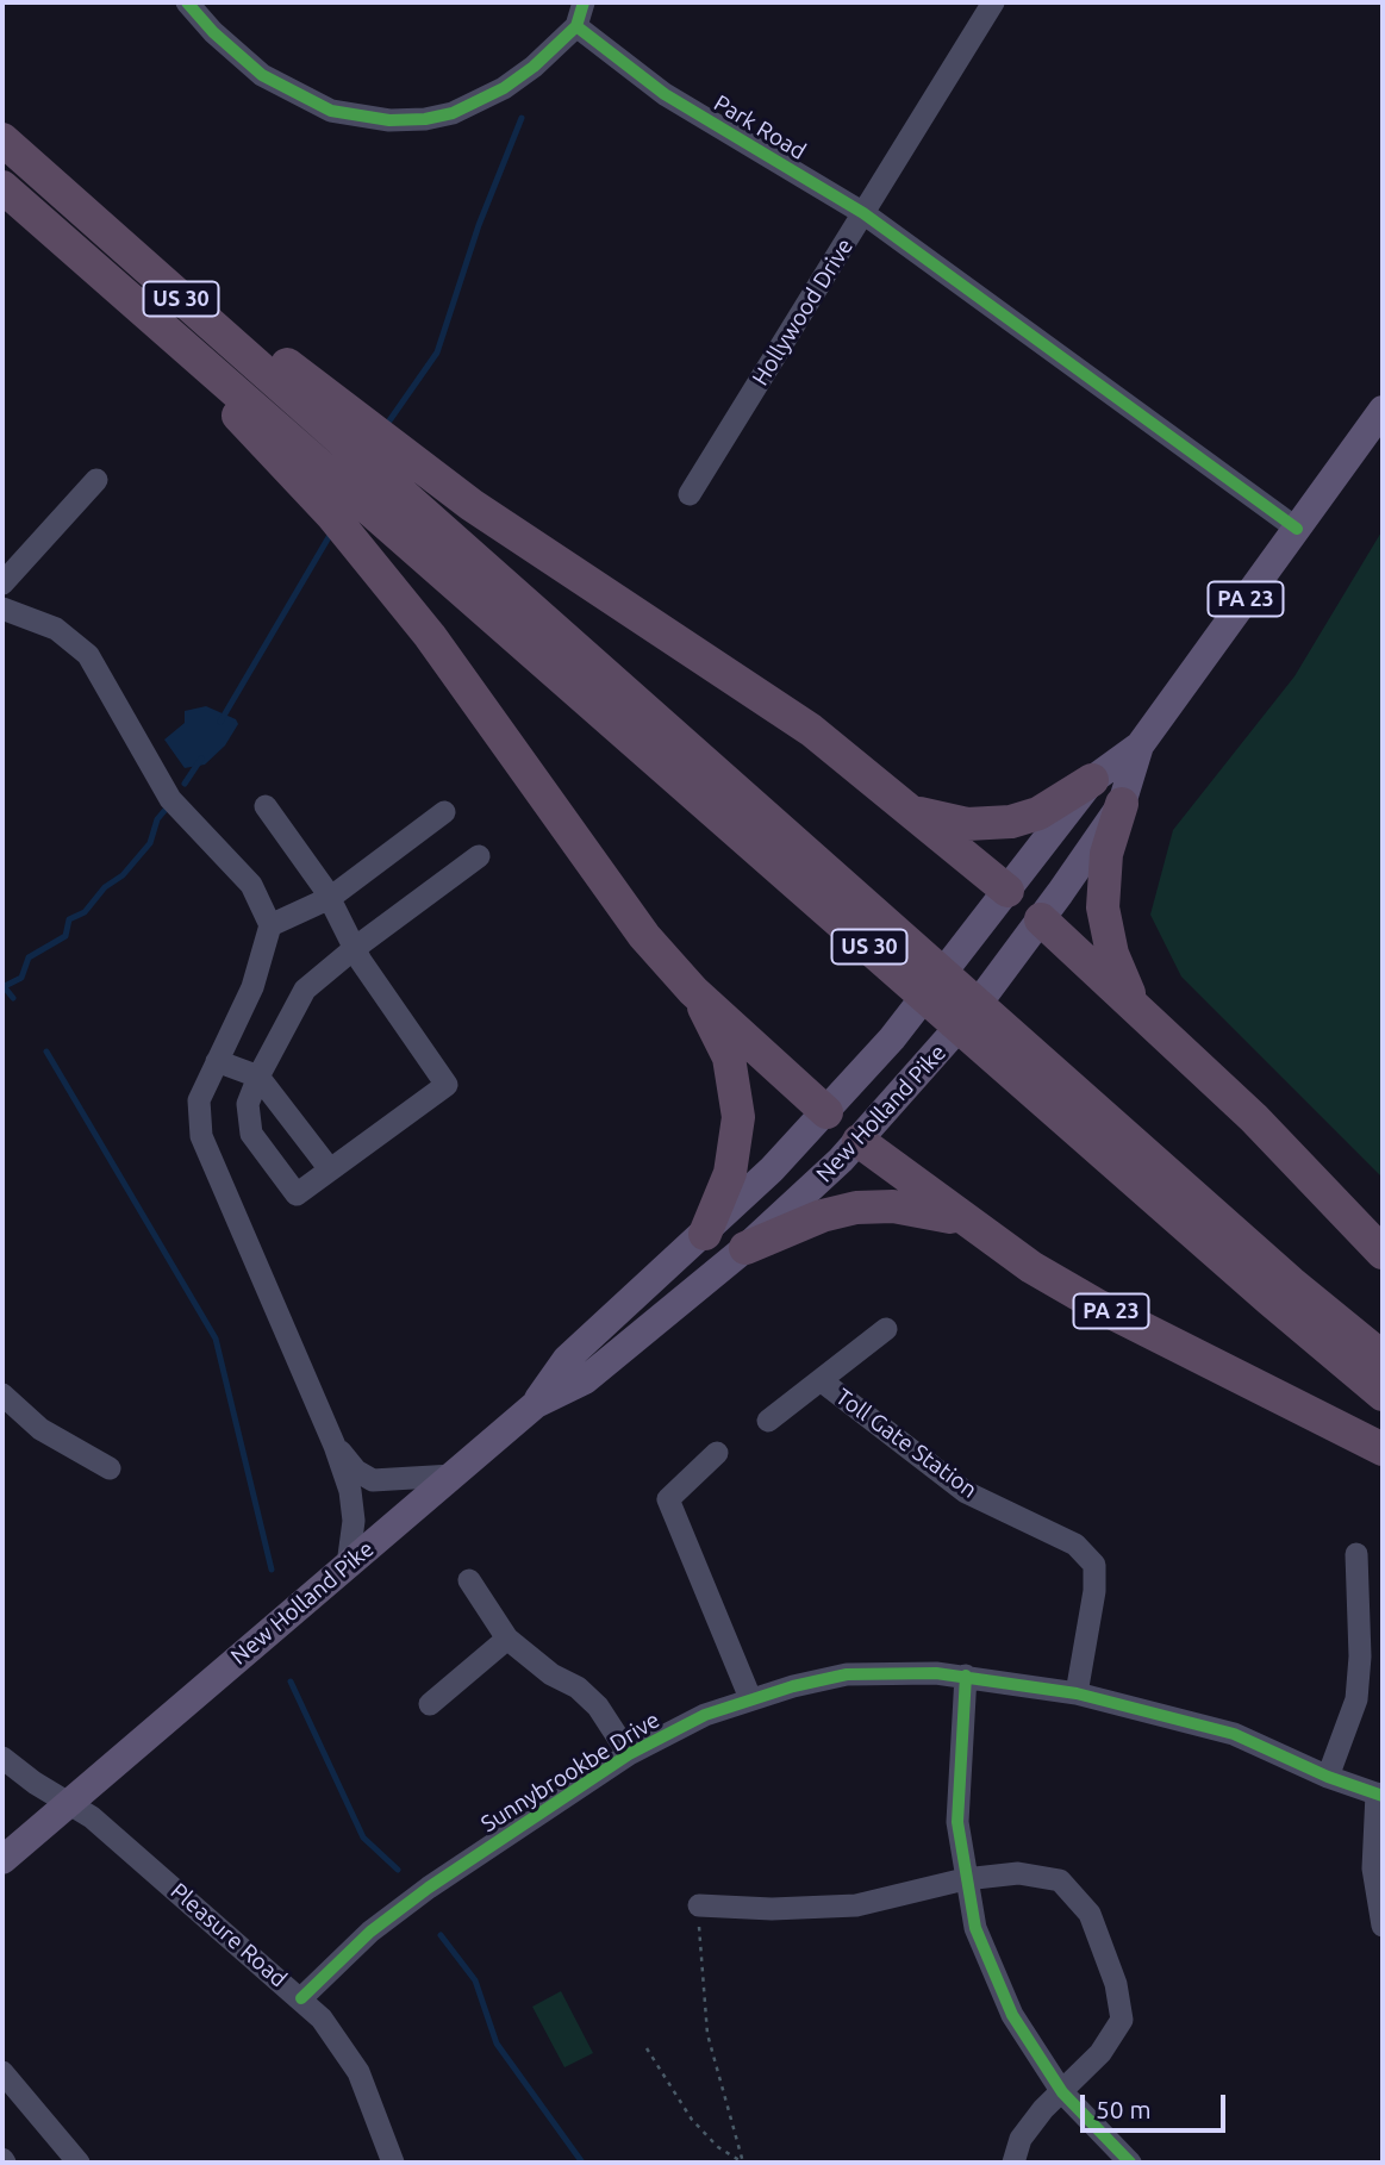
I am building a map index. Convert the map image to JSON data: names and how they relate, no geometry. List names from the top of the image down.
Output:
{
  "streets": {
    "highway": ["US 30", "PA 23"],
    "main road": ["New Holland Pike"],
    "street": [
      "Park Road",
      "Hollywood Drive",
      "Toll Gate Station",
      "Sunnybrookbe Drive",
      "Pleasure Road"
    ]
  },
  "crossings": [
    ["Park Road", "Hollywood Drive"],
    ["Park Road", "New Holland Pike"],
    ["PA 23", "New Holland Pike"],
    ["New Holland Pike", "Pleasure Road"],
    ["Toll Gate Station", "Sunnybrookbe Drive"],
    ["Sunnybrookbe Drive", "Pleasure Road"]
  ],
  "scale_bar": "50 m"
}
